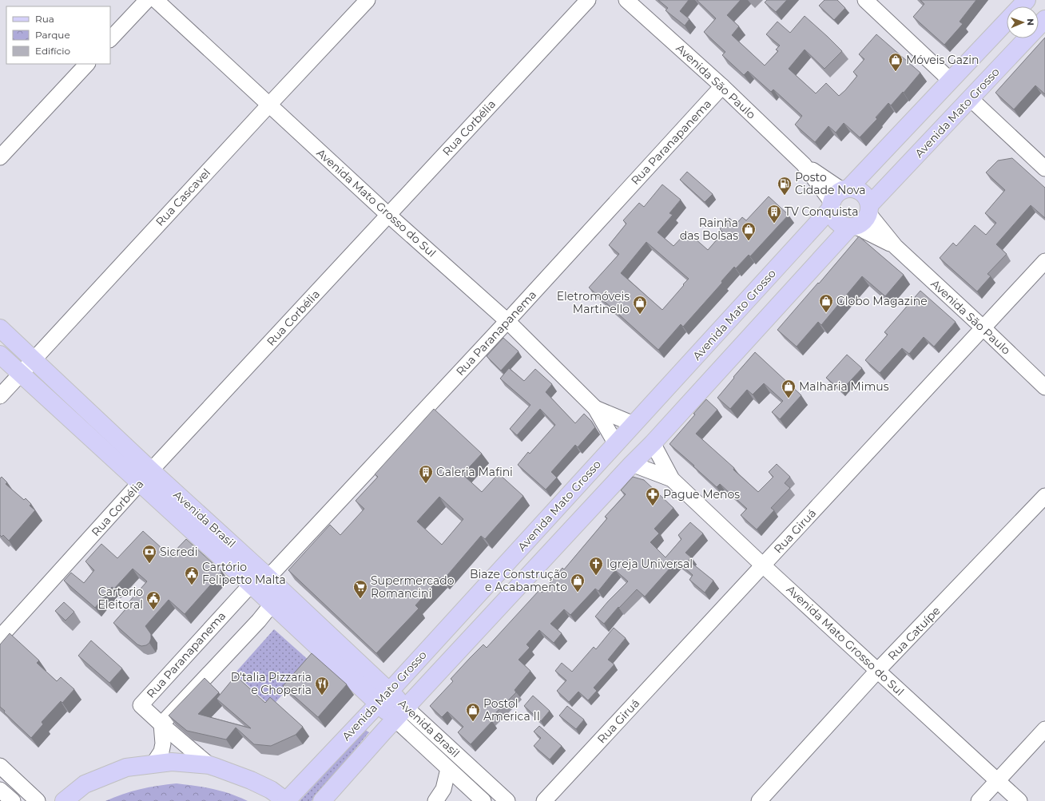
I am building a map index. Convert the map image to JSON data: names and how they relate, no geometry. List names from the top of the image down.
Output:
{
  "streets": {
    "main road": ["Avenida Mato Grosso", "Avenida Brasil"],
    "street": [
      "Avenida São Paulo",
      "Rua Corbélia",
      "Rua Paranapanema",
      "Rua Cascavel",
      "Avenida Mato Grosso do Sul",
      "Rua Giruá",
      "Rua Catuípe"
    ]
  },
  "crossings": [
    ["Avenida São Paulo", "Avenida Mato Grosso"],
    ["Avenida São Paulo", "Rua Paranapanema"],
    ["Avenida São Paulo", "Rua Giruá"],
    ["Avenida Mato Grosso", "Rua Paranapanema"],
    ["Avenida Mato Grosso", "Avenida Brasil"],
    ["Rua Corbélia", "Avenida Mato Grosso do Sul"],
    ["Rua Corbélia", "Avenida Brasil"],
    ["Rua Paranapanema", "Avenida Mato Grosso do Sul"],
    ["Rua Paranapanema", "Avenida Brasil"],
    ["Rua Cascavel", "Avenida Mato Grosso do Sul"],
    ["Rua Cascavel", "Avenida Brasil"],
    ["Avenida Mato Grosso do Sul", "Rua Giruá"],
    ["Avenida Mato Grosso do Sul", "Rua Catuípe"]
  ],
  "places": {
    "shop": [
      "Móveis Gazin",
      "Rainha das Bolsas",
      "Globo Magazine",
      "Eletromóveis Martinello",
      "Malharia Mimus",
      "Biaze Construção e Acabamento",
      "Postol America II"
    ],
    "fuel station": ["Posto Cidade Nova"],
    "building": ["TV Conquista", "Galeria Mafini"],
    "pharmacy": ["Pague Menos"],
    "bank": ["Sicredi"],
    "church": ["Igreja Universal"],
    "public building": ["Cartório Felipetto Malta", "Cartorio Eleitoral"],
    "supermarket": ["Supermercado Romancini"],
    "restaurant": ["D'talia Pizzaria e Choperia"]
  },
  "legend": ["Rua", "Parque", "Edifício"],
  "north": "right"
}
